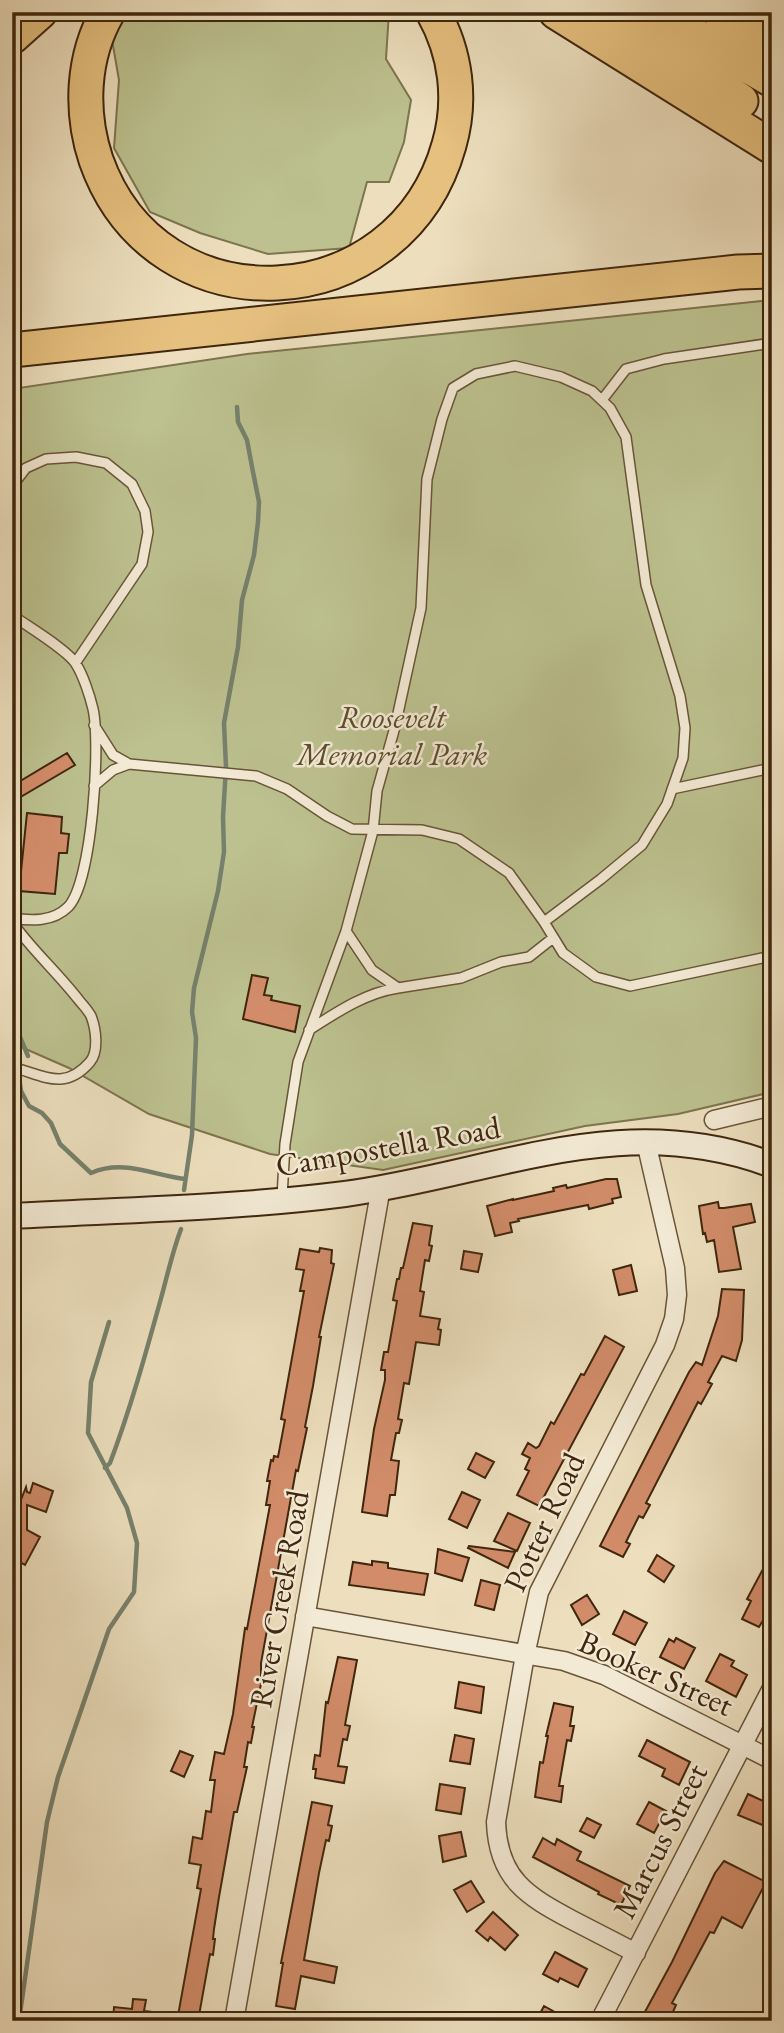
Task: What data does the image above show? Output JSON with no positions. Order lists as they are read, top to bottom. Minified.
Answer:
{"streets":{"main road":["Campostella Road"],"street":["Potter Road","River Creek Road","Booker Street","Marcus Street"]},"crossings":[["Campostella Road","Potter Road"],["Campostella Road","River Creek Road"],["Potter Road","Booker Street"],["Potter Road","Marcus Street"],["River Creek Road","Booker Street"],["Booker Street","Marcus Street"]],"parks":["Roosevelt Memorial Park"]}
